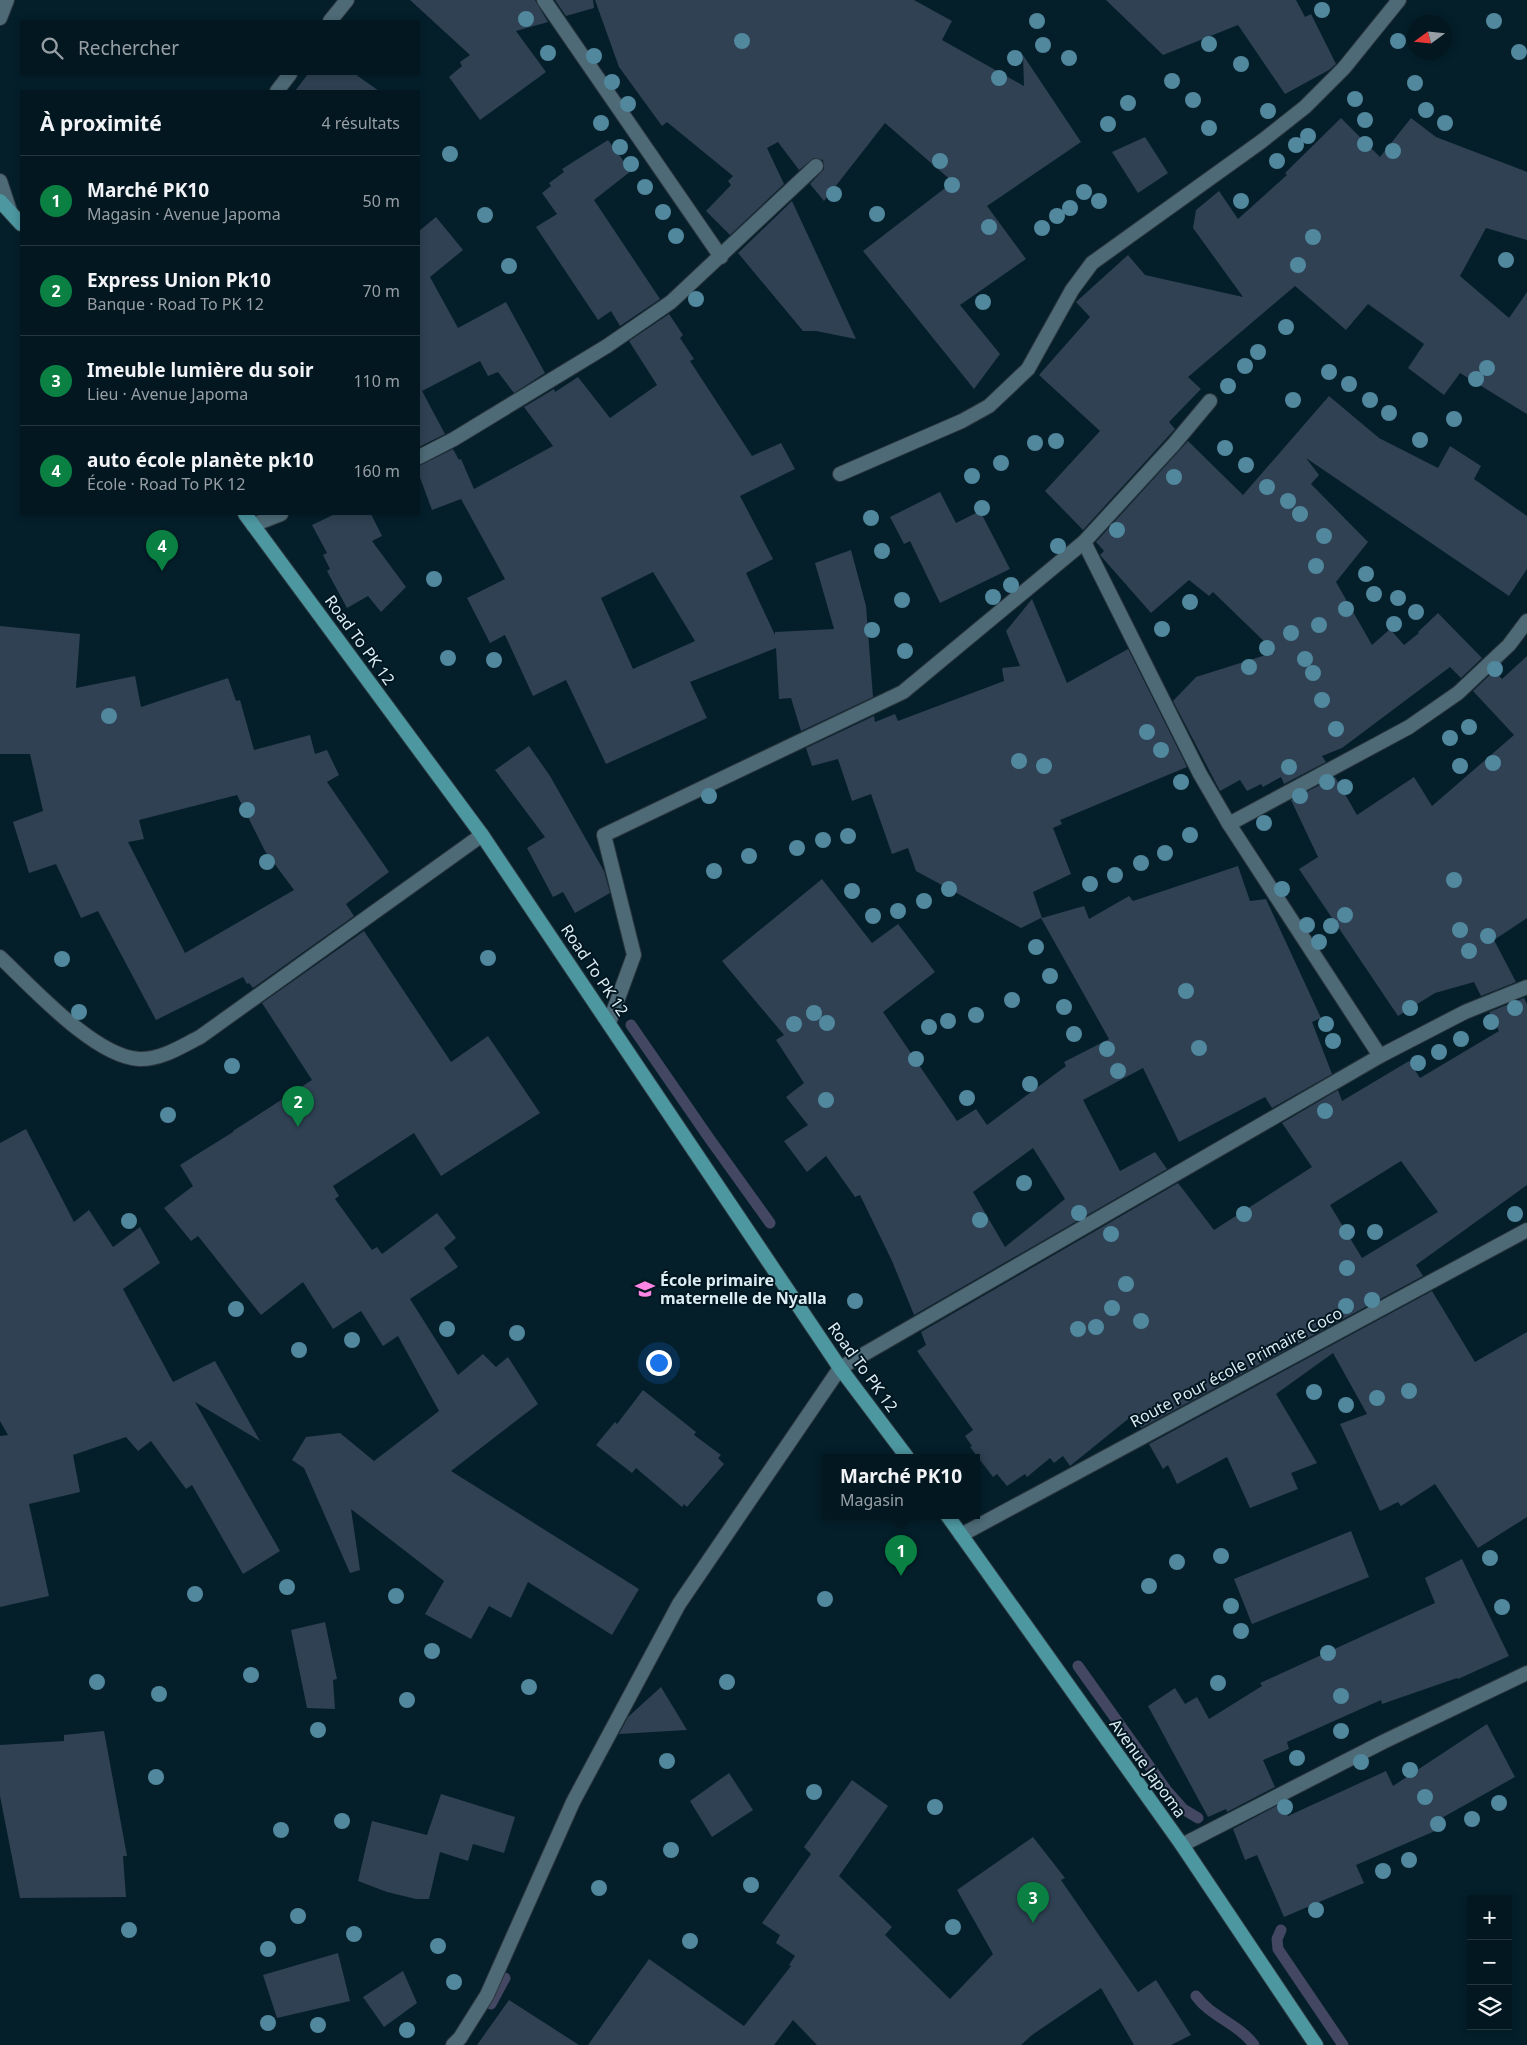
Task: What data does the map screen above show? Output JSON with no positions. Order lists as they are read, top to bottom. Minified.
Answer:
{"streets":{"main road":["Road To PK 12","Avenue Japoma"],"street":["Route Pour école Primaire Coco"]},"crossings":[["Route Pour école Primaire Coco","Avenue Japoma"]],"places":{"school or university":["École primaire maternelle de Nyalla"]},"north":"left","page":{"search":"Rechercher","heading":["À proximité","4 résultats"],"list":[{"mark":"1","name":"Marché PK10","note":"Magasin · Avenue Japoma","value":"50 m"},{"mark":"2","name":"Express Union Pk10","note":"Banque · Road To PK 12","value":"70 m"},{"mark":"3","name":"Imeuble lumière du soir","note":"Lieu · Avenue Japoma","value":"110 m"},{"mark":"4","name":"auto école planète pk10","note":"École · Road To PK 12","value":"160 m"}],"pins":["4","2","1","3"],"popup":["Marché PK10","Magasin"],"map_buttons":["+","−"]}}
